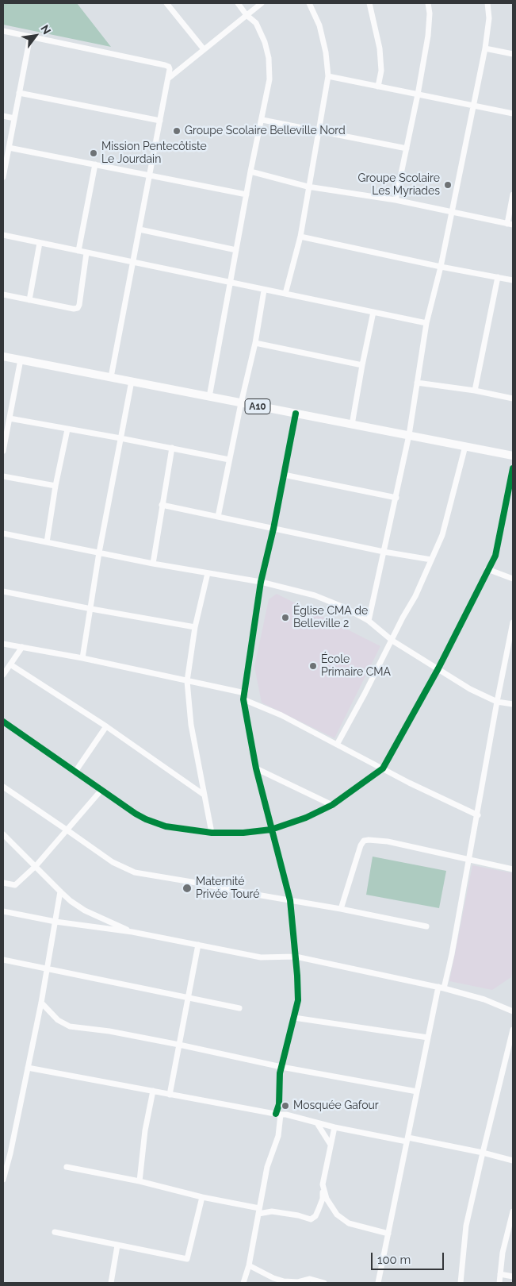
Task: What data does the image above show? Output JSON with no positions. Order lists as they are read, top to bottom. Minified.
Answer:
{"streets":{"main road":["A10"]},"places":["Groupe Scolaire Belleville Nord","Mission Pentecôtiste Le Jourdain","Groupe Scolaire Les Myriades","Église CMA de Belleville 2","École Primaire CMA","Maternité Privée Touré","Mosquée Gafour"],"scale_bar":"100 m","north":"top right"}
